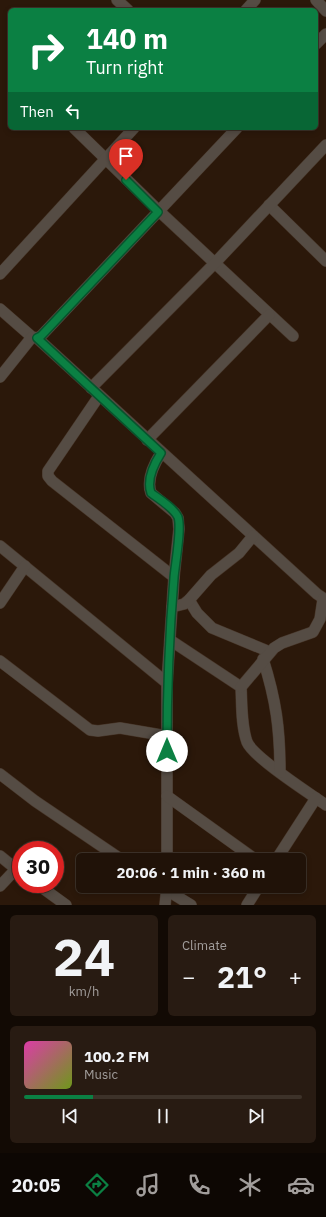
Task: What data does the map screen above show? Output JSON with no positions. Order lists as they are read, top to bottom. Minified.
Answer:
{"page":{"turn":["140 m","Turn right"],"then":"Then","limit":"30","trip":"20:06 · 1 min · 360 m","tile":[["24","km/h"],"Climate"],"heat":["−","21°","+"],"song":["100.2 FM","Music"],"tabs":"20:05"}}
